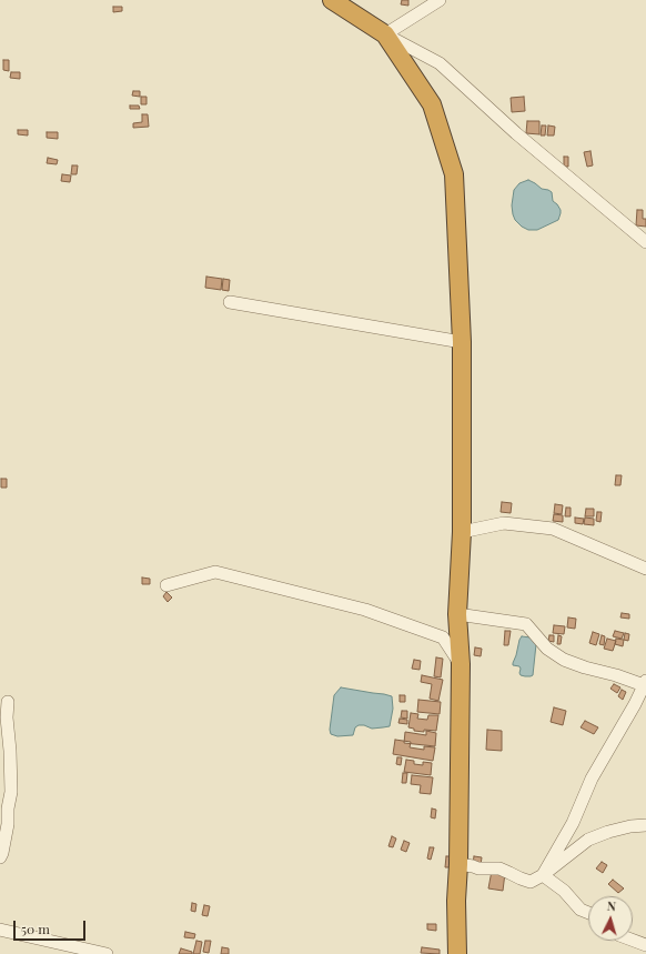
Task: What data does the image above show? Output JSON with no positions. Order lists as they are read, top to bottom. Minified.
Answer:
{"scale_bar":"50 m","north":"top"}
